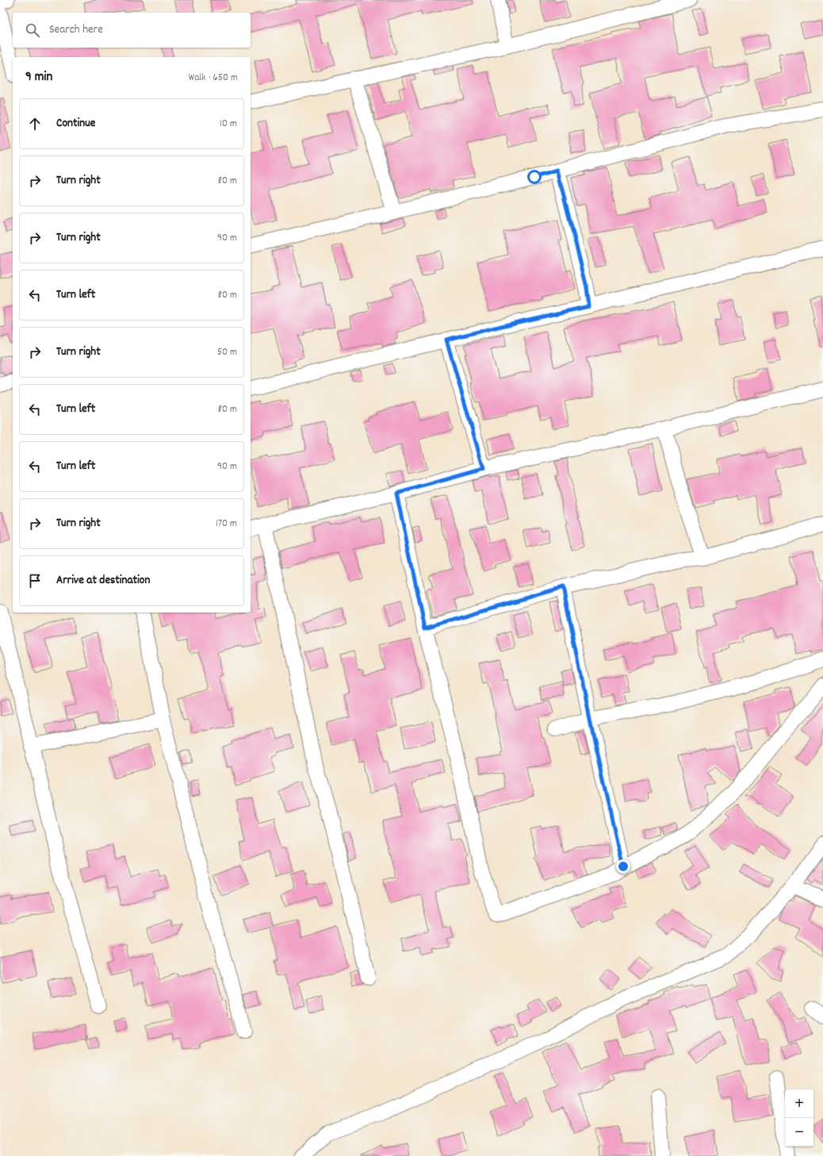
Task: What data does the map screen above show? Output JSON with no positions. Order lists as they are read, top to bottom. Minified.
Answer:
{"page":{"search":"Search here","heading":["9 min","Walk · 650 m"],"list":[["Continue","10 m"],["Turn right","80 m"],["Turn right","90 m"],["Turn left","80 m"],["Turn right","50 m"],["Turn left","80 m"],["Turn left","90 m"],["Turn right","170 m"],"Arrive at destination"],"map_buttons":["+","−"]}}
